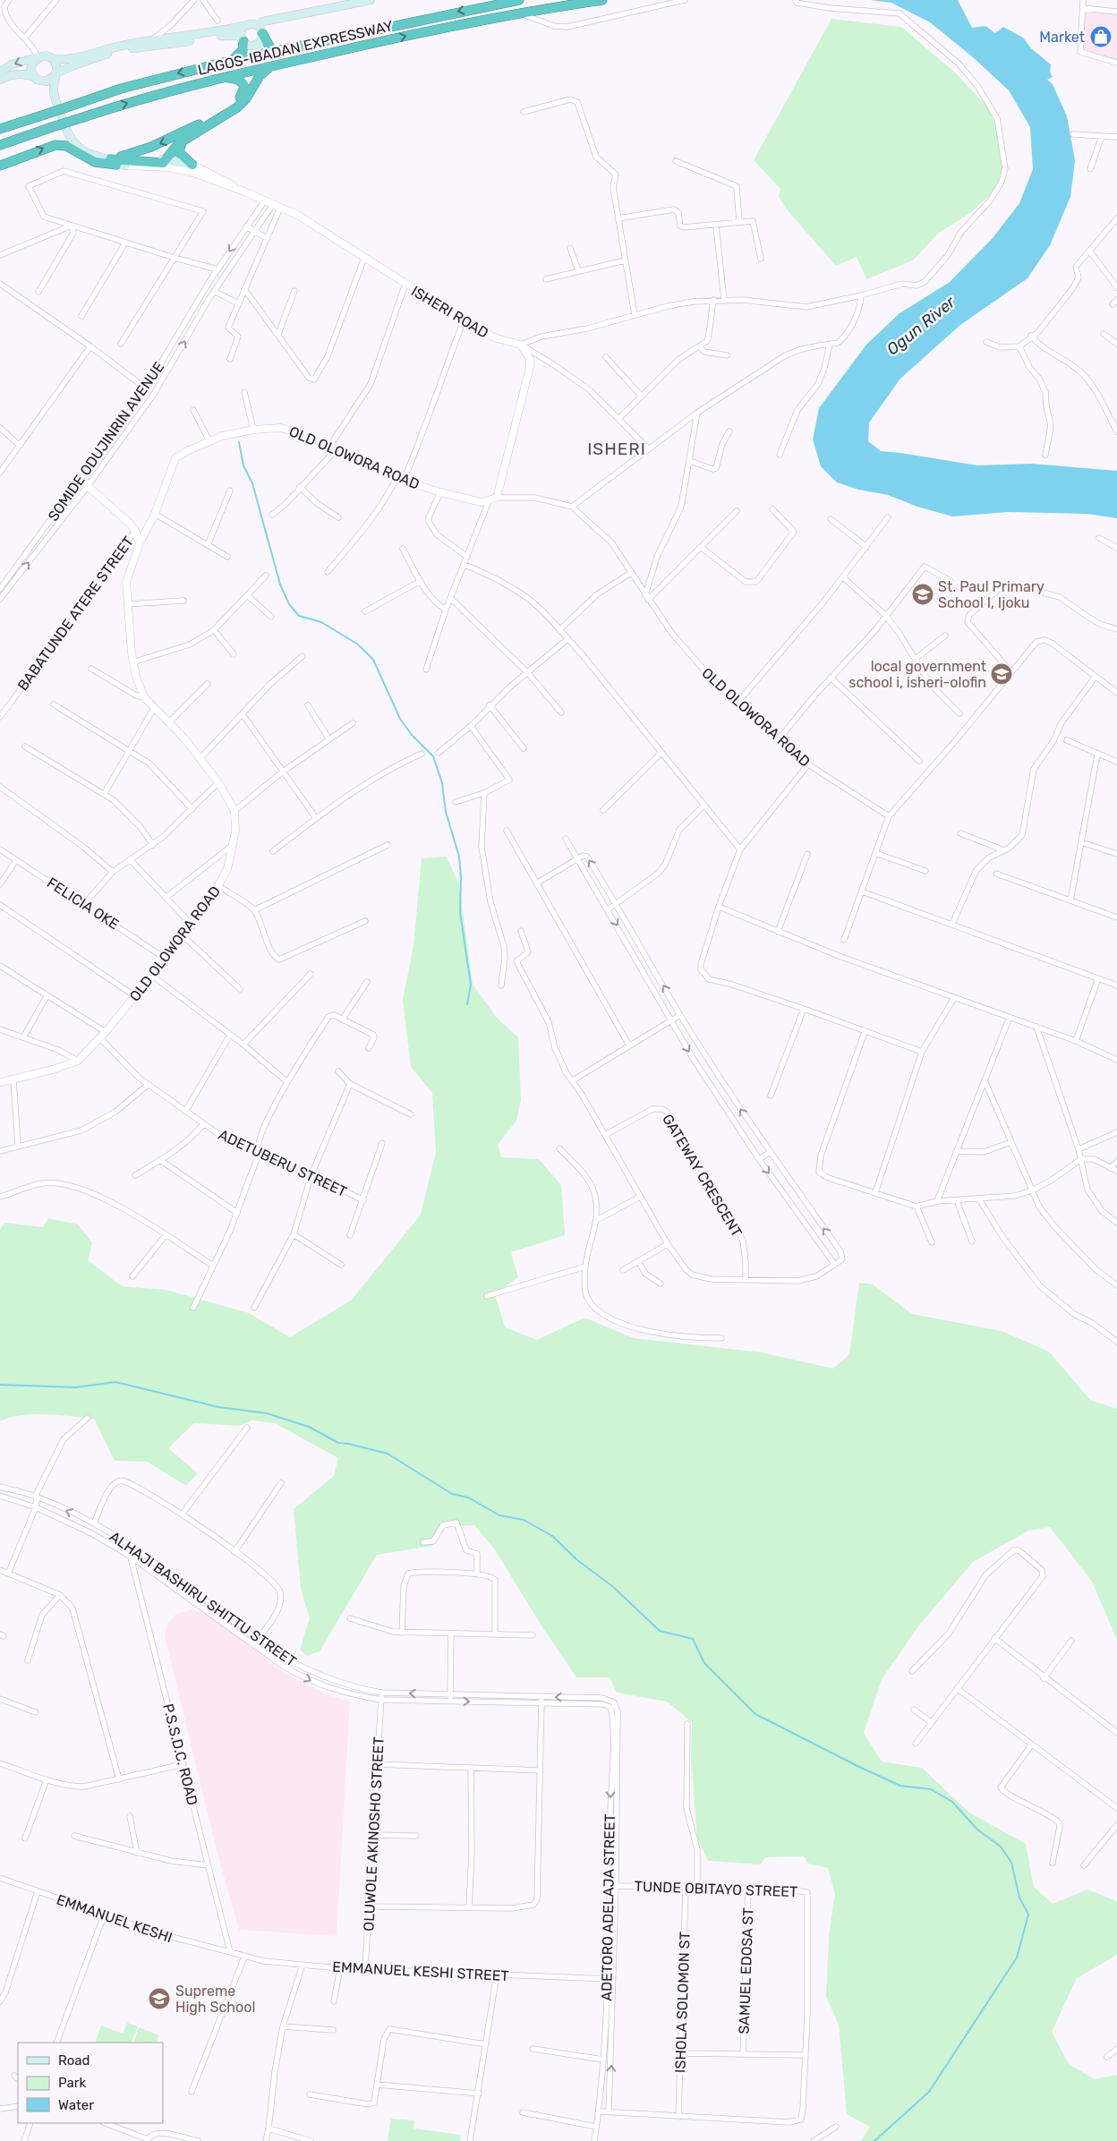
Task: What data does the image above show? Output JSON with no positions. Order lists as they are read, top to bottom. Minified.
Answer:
{"streets":{"highway":["LAGOS-IBADAN EXPRESSWAY"],"main road":["ISHERI ROAD"],"street":["SOMIDE ODUJINRIN AVENUE","OLD OLOWORA ROAD","BABATUNDE ATERE STREET","FELICIA OKE","ADETUBERU STREET","GATEWAY CRESCENT","ALHAJI BASHIRU SHITTU STREET","P.S.S.D.C. ROAD","OLUWOLE AKINOSHO STREET","TUNDE OBITAYO STREET","ADETORO ADELAJA STREET","EMMANUEL KESHI","EMMANUEL KESHI STREET","SAMUEL EDOSA ST","ISHOLA SOLOMON ST"]},"crossings":[["ISHERI ROAD","SOMIDE ODUJINRIN AVENUE"],["OLD OLOWORA ROAD","FELICIA OKE"],["OLD OLOWORA ROAD","ADETUBERU STREET"],["ALHAJI BASHIRU SHITTU STREET","P.S.S.D.C. ROAD"],["ALHAJI BASHIRU SHITTU STREET","OLUWOLE AKINOSHO STREET"],["ALHAJI BASHIRU SHITTU STREET","ADETORO ADELAJA STREET"],["P.S.S.D.C. ROAD","EMMANUEL KESHI"],["P.S.S.D.C. ROAD","EMMANUEL KESHI STREET"],["OLUWOLE AKINOSHO STREET","EMMANUEL KESHI STREET"],["TUNDE OBITAYO STREET","ADETORO ADELAJA STREET"],["TUNDE OBITAYO STREET","SAMUEL EDOSA ST"],["TUNDE OBITAYO STREET","ISHOLA SOLOMON ST"],["ADETORO ADELAJA STREET","EMMANUEL KESHI STREET"],["EMMANUEL KESHI","EMMANUEL KESHI STREET"]],"districts":["ISHERI"],"water":["Ogun River"],"places":{"shop":["Market"],"school or university":["St. Paul Primary School I, Ijoku","local government school i, isheri-olofin","Supreme High School"]},"legend":["Road","Park","Water"]}
